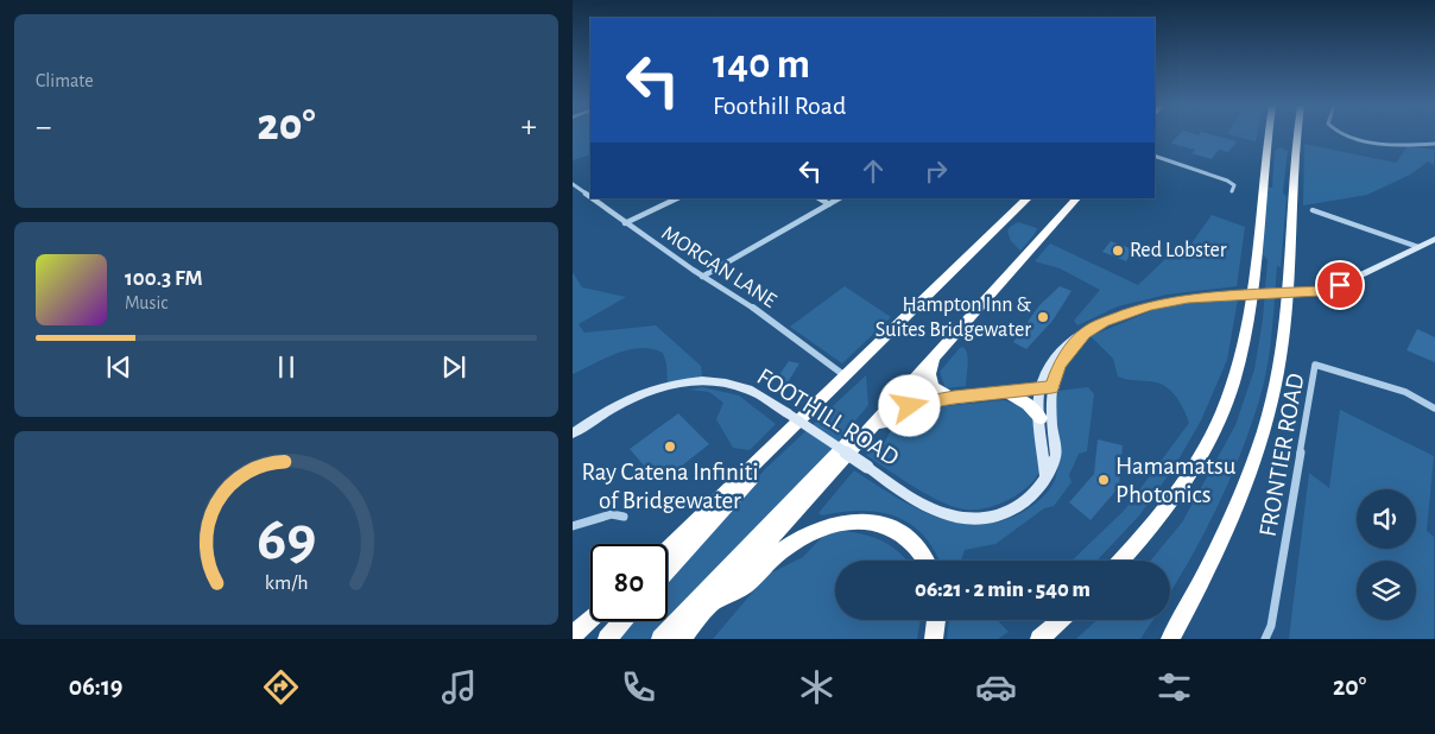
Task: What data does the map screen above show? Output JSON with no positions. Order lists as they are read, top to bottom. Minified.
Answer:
{"streets":{"street":["MORGAN LANE","FOOTHILL ROAD","FRONTIER ROAD"]},"places":["Red Lobster","Hampton Inn & Suites Bridgewater","Ray Catena Infiniti of Bridgewater","Hamamatsu Photonics"],"page":{"tile":"Climate","turn":["140 m","Foothill Road"],"heat":["−","20°","+"],"song":["100.3 FM","Music"],"limit":"80","trip":"06:21 · 2 min · 540 m","tabs":["06:19","20°"],"gauge":["69","km/h"]}}
